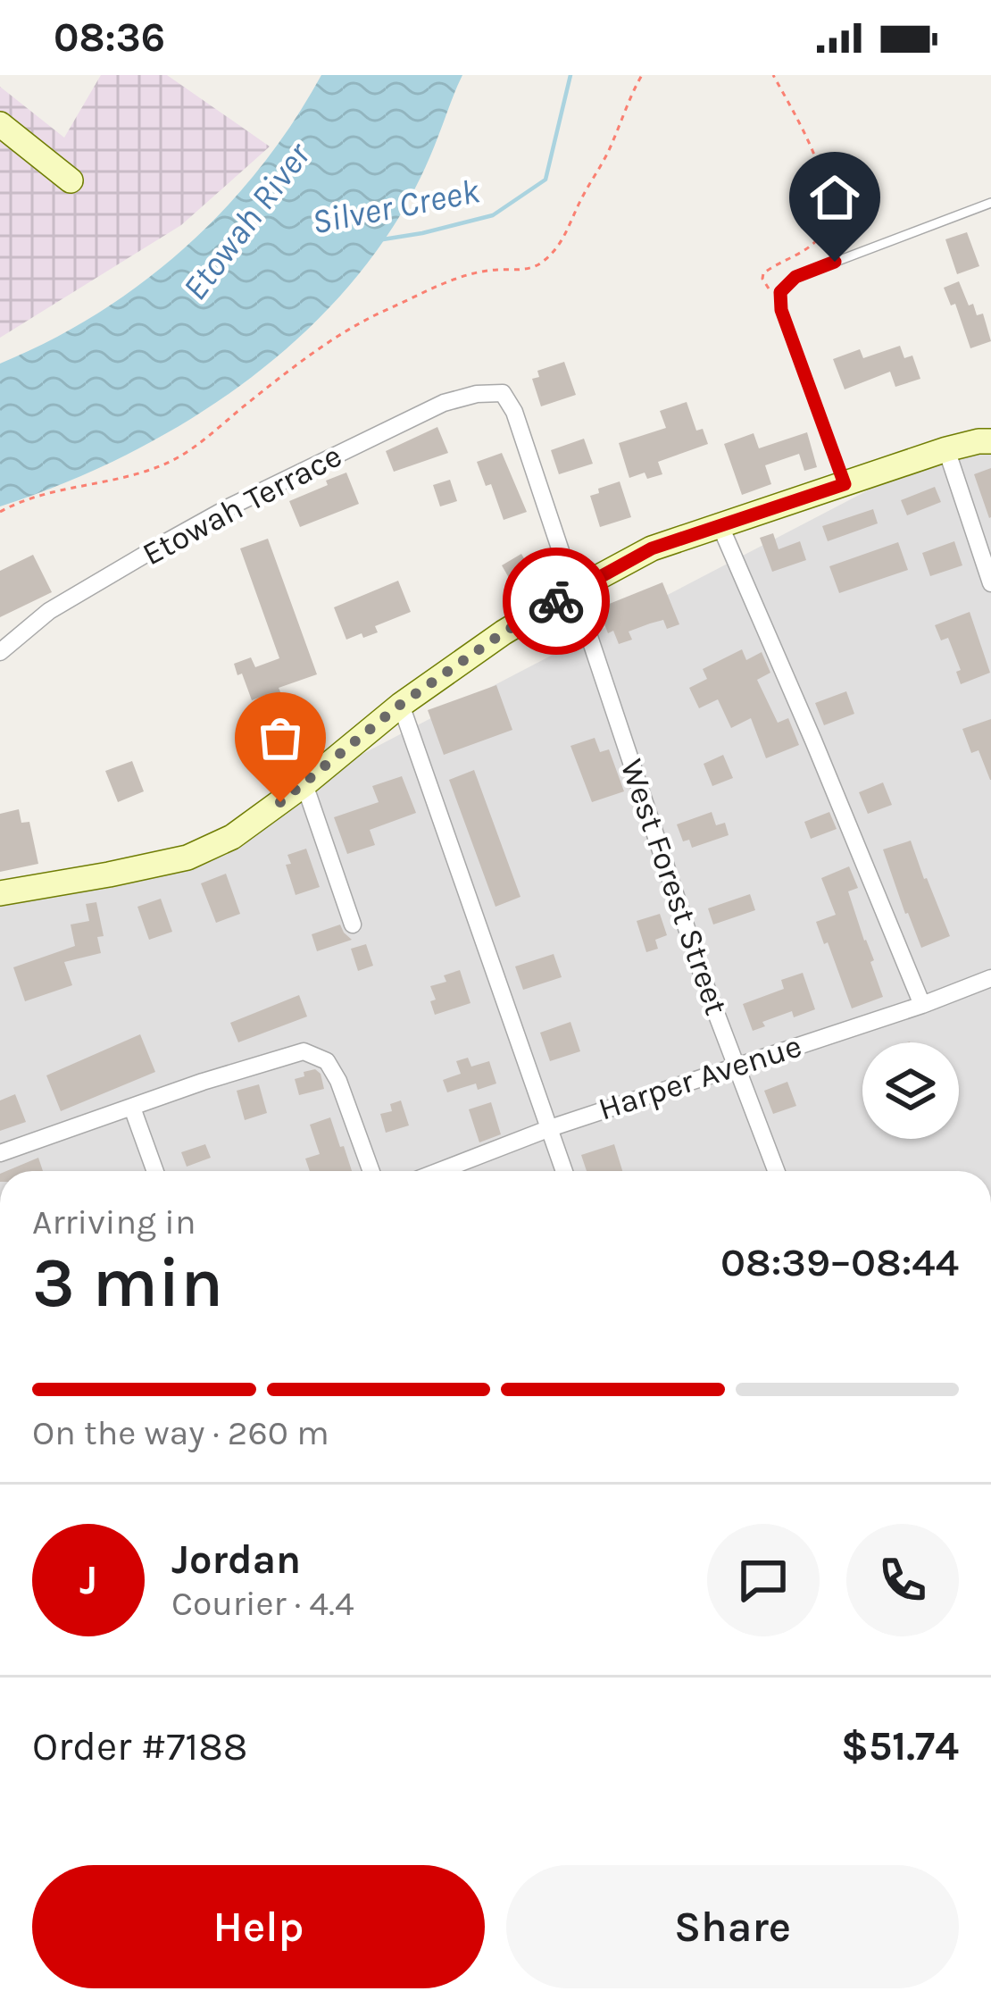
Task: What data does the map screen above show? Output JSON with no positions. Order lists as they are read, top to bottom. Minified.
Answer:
{"streets":{"street":["Etowah Terrace","West Forest Street","Harper Avenue"]},"crossings":[["Etowah Terrace","West Forest Street"],["West Forest Street","Harper Avenue"]],"water":["Silver Creek","Etowah River"],"page":{"status":"08:36","heading":["3 min","Arriving in","08:39–08:44"],"panel":["Jordan","Courier · 4.4","Order #7188","$51.74"],"bar":"On the way · 260 m","round":"J","buttons":["Help","Share"]}}
